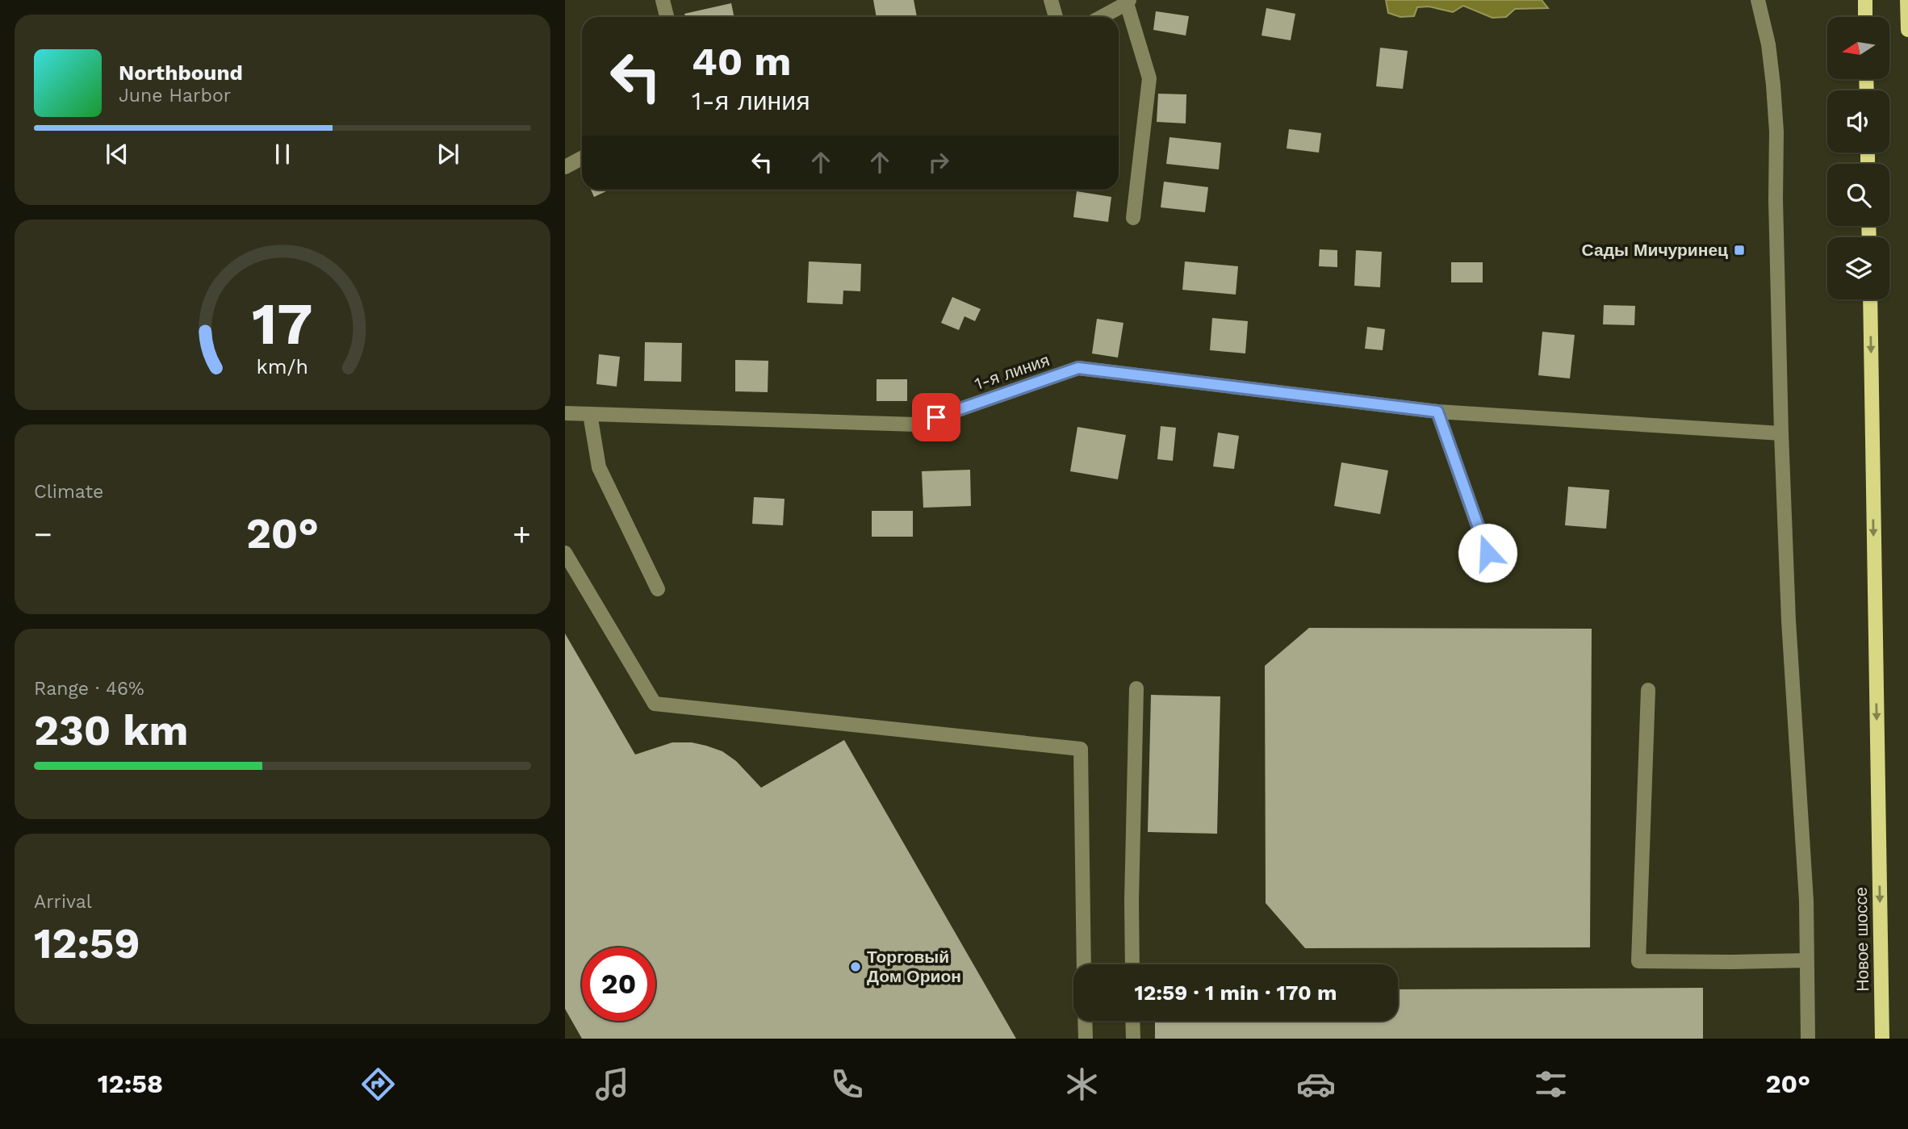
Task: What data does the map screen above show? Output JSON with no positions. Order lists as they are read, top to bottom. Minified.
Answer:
{"streets":{"main road":["Новое шоссе"],"street":["1-я линия"]},"one_way":["Новое шоссе"],"places":{"transit":["Сады Мичуринец"],"other":["Торговый Дом Орион"]},"north":"left","page":{"turn":["40 m","1-я линия"],"song":["Northbound","June Harbor"],"tile":["Climate",["Range · 46%","230 km"],["Arrival","12:59"]],"heat":["−","20°","+"],"limit":"20","trip":"12:59 · 1 min · 170 m","tabs":["12:58","20°"],"gauge":["17","km/h"]}}
